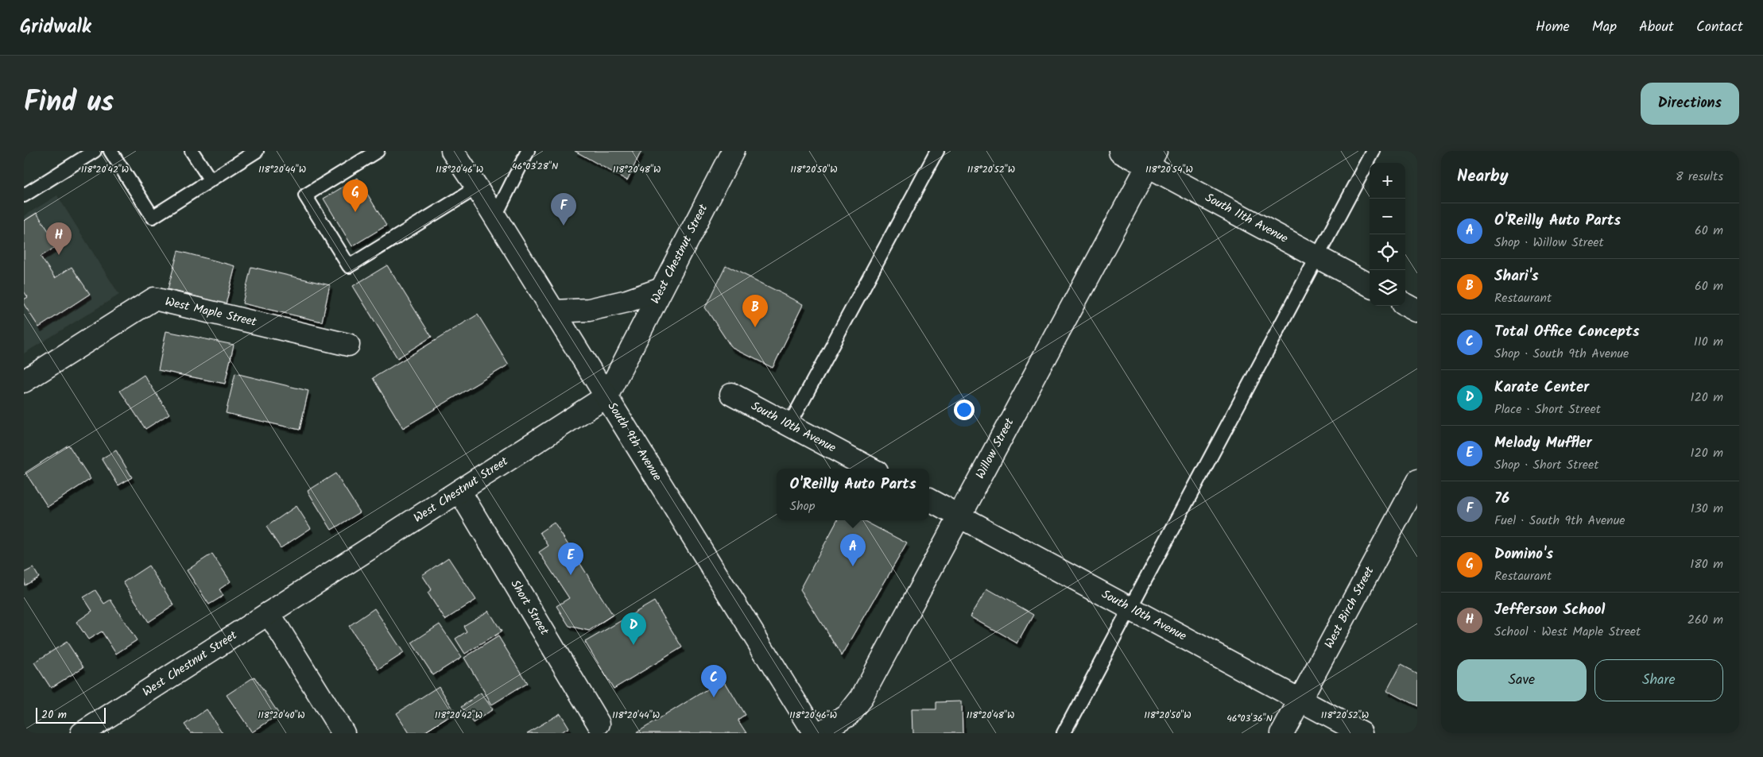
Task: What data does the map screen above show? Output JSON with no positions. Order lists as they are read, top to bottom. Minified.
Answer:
{"streets":{"street":["South 11th Avenue","West Chestnut Street","West Maple Street","South 10th Avenue","South 9th Avenue","Willow Street","Short Street","West Birch Street"]},"crossings":[["South 11th Avenue","Willow Street"],["West Chestnut Street","South 9th Avenue"],["West Chestnut Street","Short Street"],["South 10th Avenue","Willow Street"],["South 10th Avenue","West Birch Street"],["South 9th Avenue","Willow Street"]],"scale_bar":"20 m","page":{"header":"Gridwalk","nav":["Home","Map","About","Contact"],"title":"Find us","buttons":["Directions",["Save","Share"]],"heading":["Nearby","8 results"],"map_buttons":["+","−"],"pins":["G","F","H","B","A","E","D","C"],"list":[{"mark":"A","name":"O'Reilly Auto Parts","note":"Shop · Willow Street","value":"60 m"},{"mark":"B","name":"Shari's","note":"Restaurant","value":"60 m"},{"mark":"C","name":"Total Office Concepts","note":"Shop · South 9th Avenue","value":"110 m"},{"mark":"D","name":"Karate Center","note":"Place · Short Street","value":"120 m"},{"mark":"E","name":"Melody Muffler","note":"Shop · Short Street","value":"120 m"},{"mark":"F","name":"76","note":"Fuel · South 9th Avenue","value":"130 m"},{"mark":"G","name":"Domino's","note":"Restaurant","value":"180 m"},{"mark":"H","name":"Jefferson School","note":"School · West Maple Street","value":"260 m"}],"popup":["O'Reilly Auto Parts","Shop"],"scale":"20 m"},"coordinates":["46°03'28\"N","118°20'42\"W","118°20'44\"W","118°20'46\"W","118°20'48\"W","118°20'50\"W","118°20'52\"W","118°20'54\"W","118°20'40\"W","46°03'36\"N"]}
